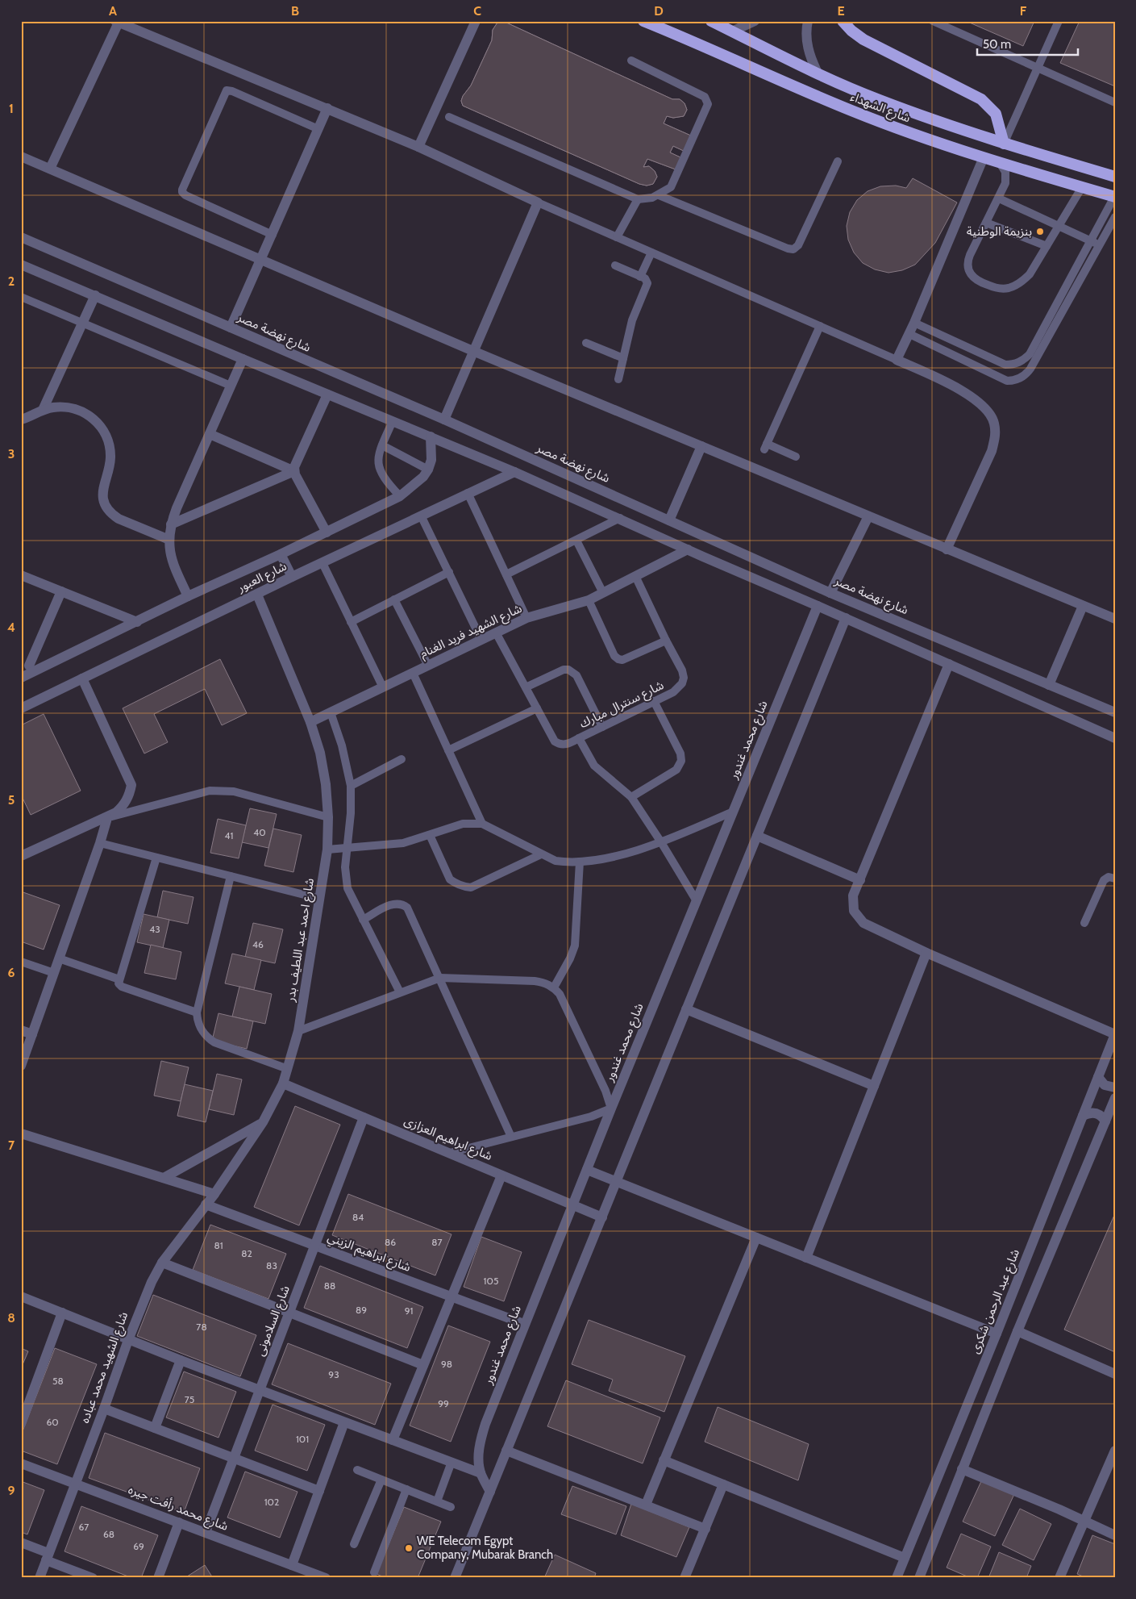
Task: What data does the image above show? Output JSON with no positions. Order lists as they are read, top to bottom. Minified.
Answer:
{"streets":{"highway":["شارع الشهداء"],"street":["شارع نهضة مصر","شارع العبور","شارع الشهيد فريد الغنام","شارع محمد غندور","شارع احمد عبد اللطيف بدر","شارع ابراهيم العزازى","شارع ابراهيم الزيني","شارع عبد الرحمن شكرى","شارع السلامونى","شارع الشهيد محمد عباده","شارع محمد رأفت جيره"],"lane":["شارع سنترال مبارك"]},"crossings":[["شارع العبور","شارع احمد عبد اللطيف بدر"],["شارع الشهيد فريد الغنام","شارع سنترال مبارك"],["شارع الشهيد فريد الغنام","شارع احمد عبد اللطيف بدر"],["شارع سنترال مبارك","شارع محمد غندور"],["شارع محمد غندور","شارع ابراهيم العزازى"],["شارع محمد غندور","شارع ابراهيم الزيني"],["شارع احمد عبد اللطيف بدر","شارع ابراهيم العزازى"],["شارع احمد عبد اللطيف بدر","شارع ابراهيم الزيني"],["شارع احمد عبد اللطيف بدر","شارع الشهيد محمد عباده"],["شارع ابراهيم العزازى","شارع السلامونى"],["شارع ابراهيم الزيني","شارع السلامونى"],["شارع السلامونى","شارع محمد رأفت جيره"],["شارع الشهيد محمد عباده","شارع محمد رأفت جيره"]],"places":["بنزيمة الوطنية","WE Telecom Egypt Company, Mubarak Branch"],"house_numbers":["40","41","43","46","84","86","87","81","82","83","105","88","89","91","78","98","93","58","75","99","60","101","102","67","68","69"],"scale_bar":"50 m","grid":{"columns":["A","B","C","D","E","F"],"rows":["1","2","3","4","5","6","7","8","9"]}}
